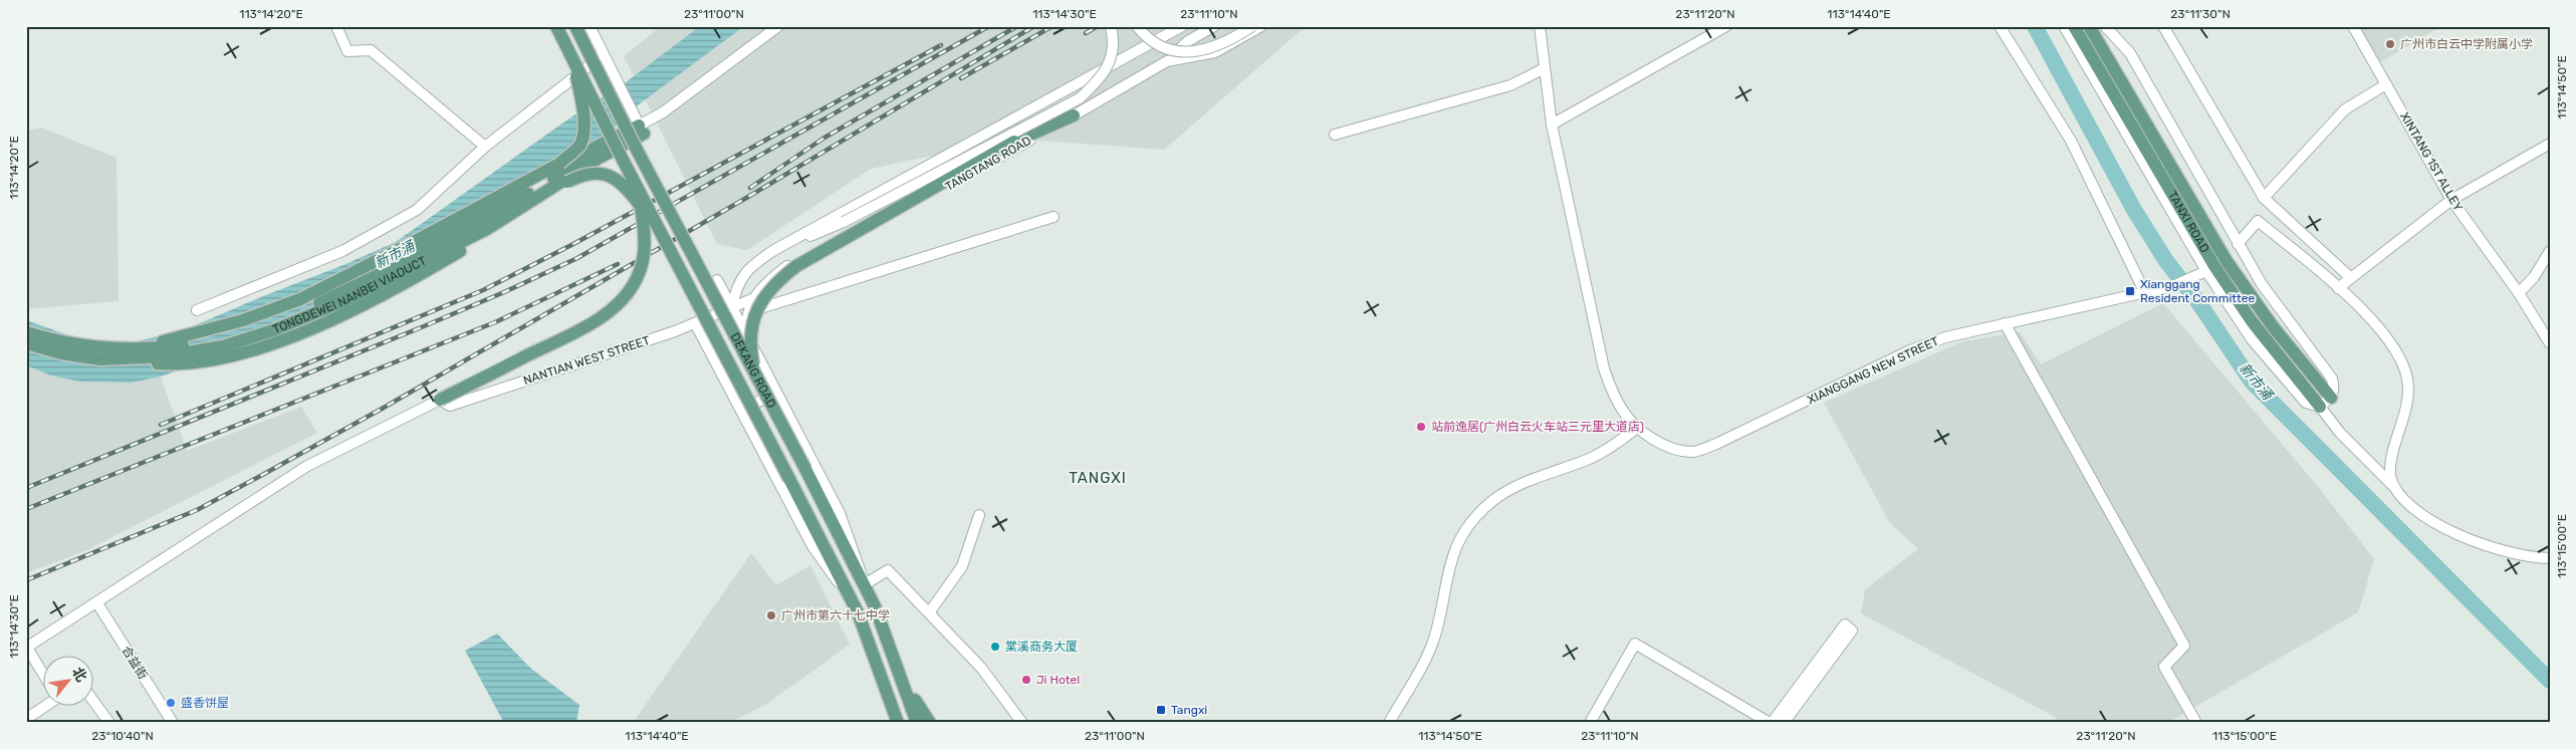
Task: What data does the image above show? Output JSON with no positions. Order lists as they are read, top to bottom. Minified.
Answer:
{"streets":{"main road":["TANXI ROAD","TONGDEWEI NANBEI VIADUCT","DEKANG ROAD"],"street":["XINTANG 1ST ALLEY","TANGTANG ROAD","NANTIAN WEST STREET","XIANGGANG NEW STREET","合益街"]},"districts":["TANGXI"],"water":["新市涌"],"places":{"other":["广州市白云中学附属小学","站前逸居(广州白云火车站三元里大道店)","广州市第六十七中学","棠溪商务大厦","Ji Hotel","盛香饼屋"],"transit":["Xianggang Resident Committee","Tangxi"]},"north":"top right","coordinates":["113°14'20\"E","23°11'00\"N","113°14'30\"E","23°11'10\"N","23°11'20\"N","113°14'40\"E","23°11'30\"N","113°14'50\"E","113°15'00\"E","23°10'40\"N"]}
